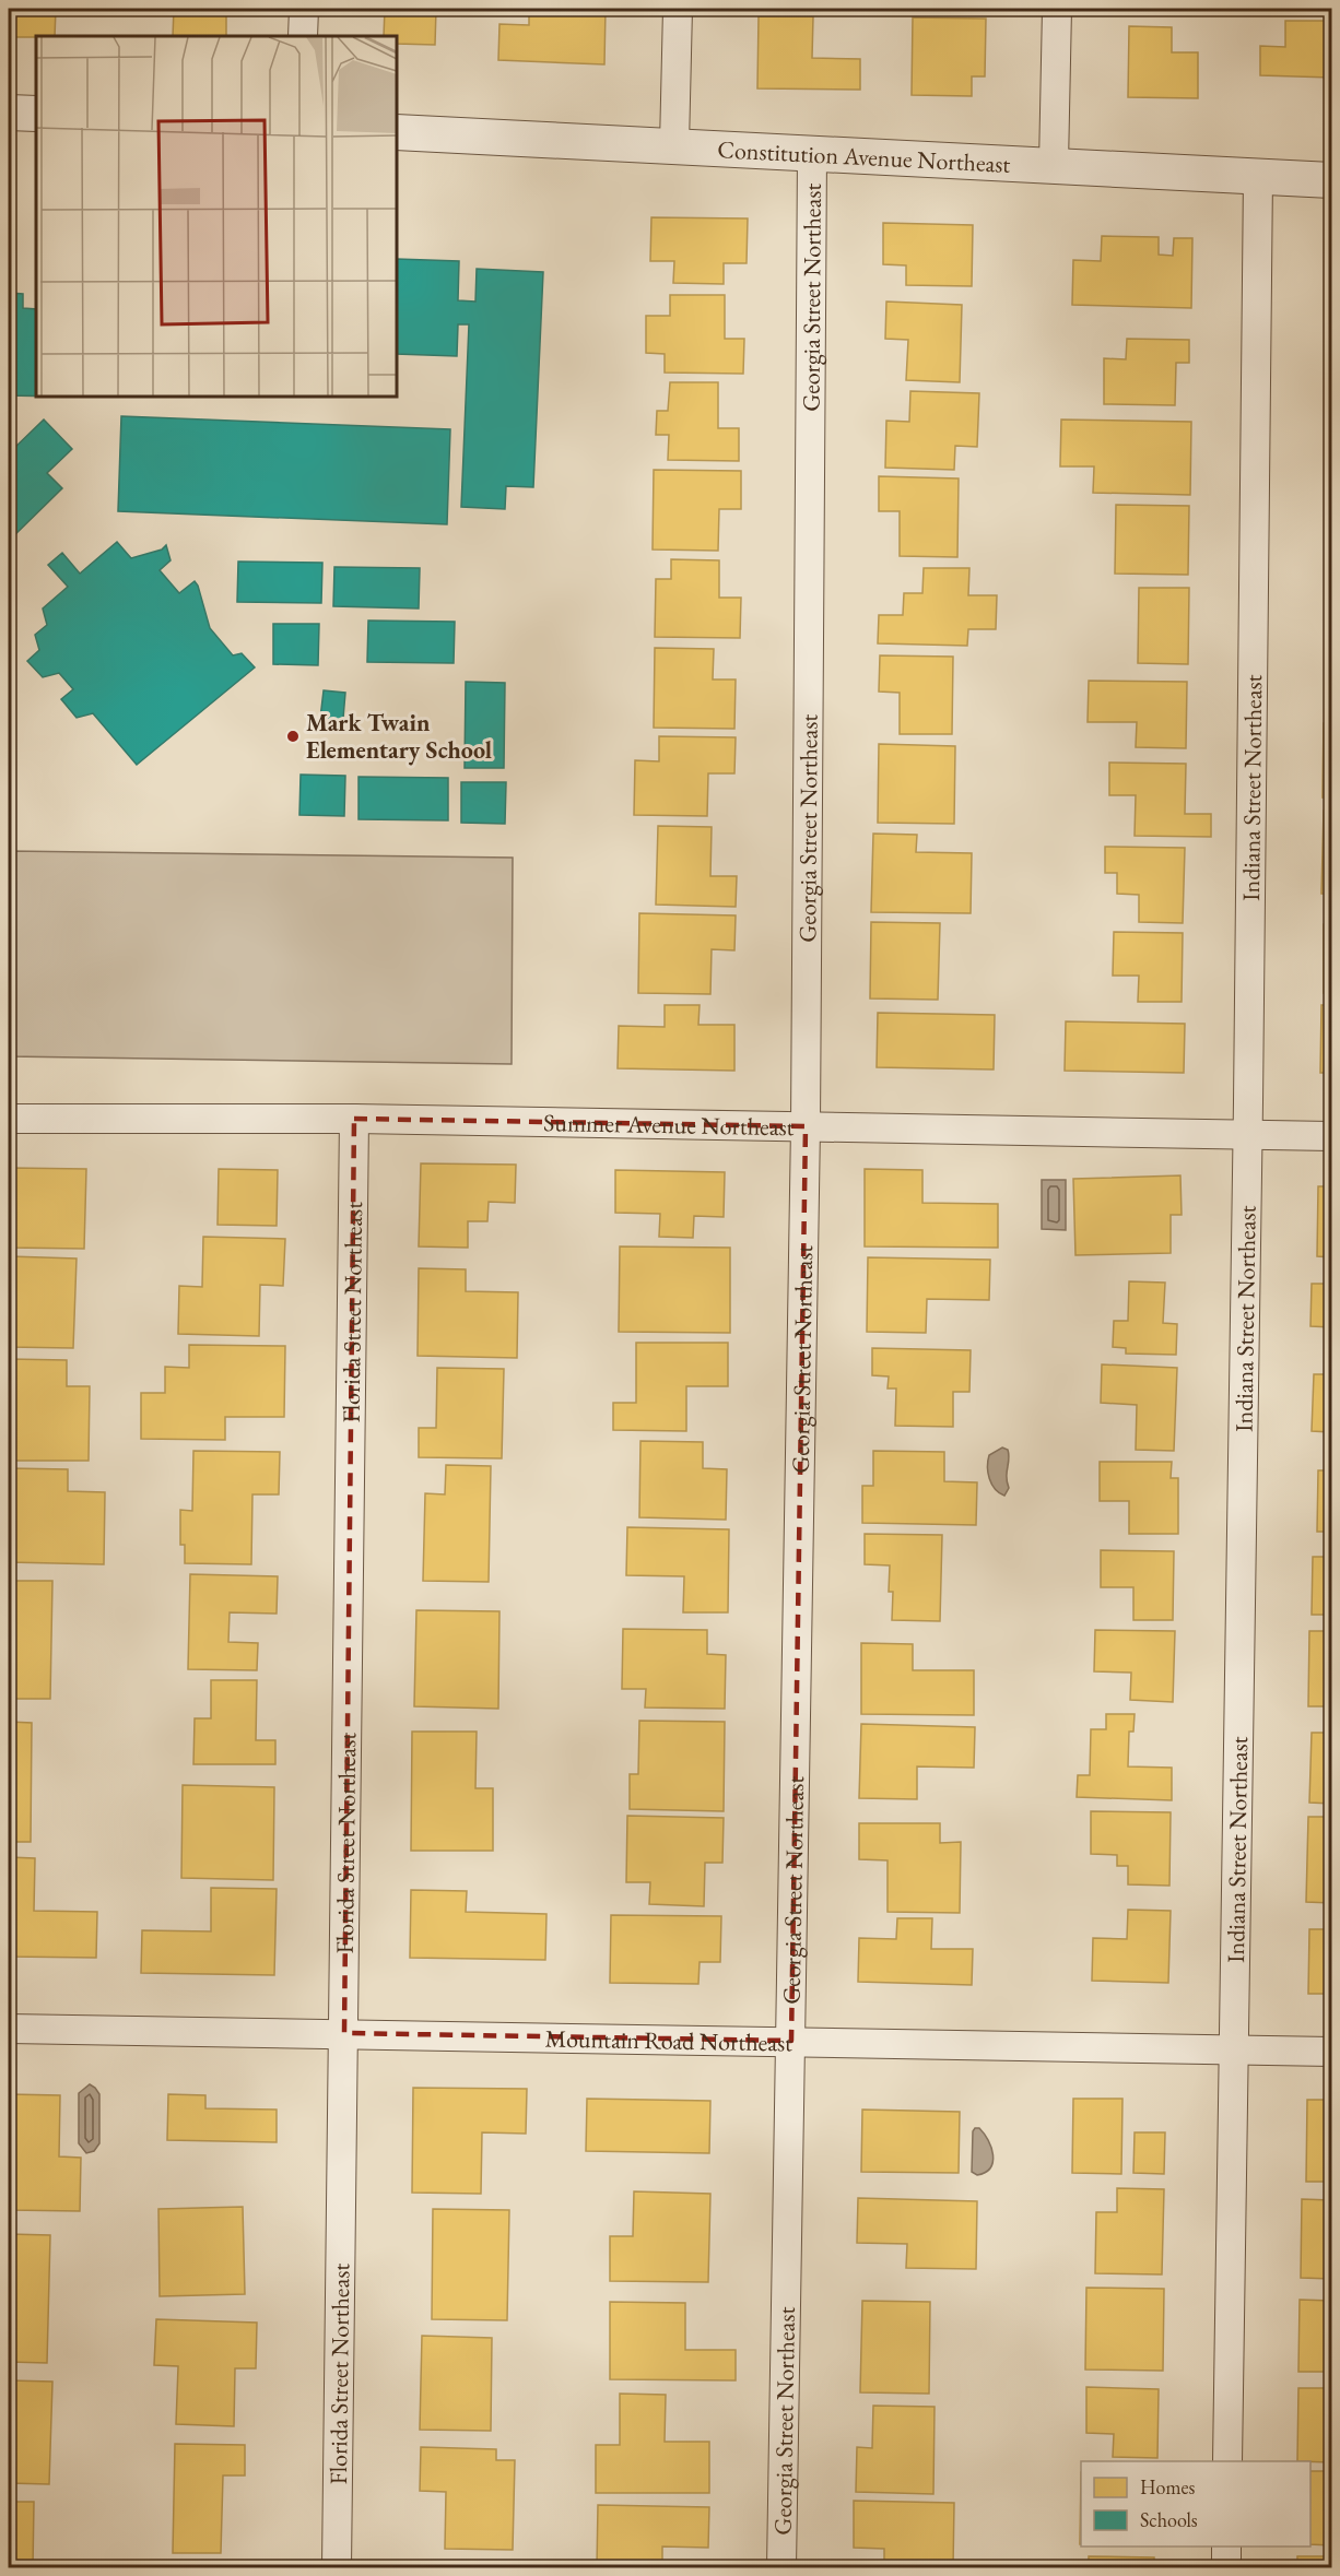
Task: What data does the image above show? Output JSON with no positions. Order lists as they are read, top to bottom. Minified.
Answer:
{"streets":{"street":["Constitution Avenue Northeast","Georgia Street Northeast","Indiana Street Northeast","Summer Avenue Northeast","Florida Street Northeast","Mountain Road Northeast"]},"crossings":[["Constitution Avenue Northeast","Georgia Street Northeast"],["Constitution Avenue Northeast","Indiana Street Northeast"],["Georgia Street Northeast","Summer Avenue Northeast"],["Georgia Street Northeast","Mountain Road Northeast"],["Indiana Street Northeast","Summer Avenue Northeast"],["Indiana Street Northeast","Mountain Road Northeast"],["Summer Avenue Northeast","Florida Street Northeast"],["Florida Street Northeast","Mountain Road Northeast"]],"places":["Mark Twain Elementary School"],"legend":["Homes","Schools"]}
